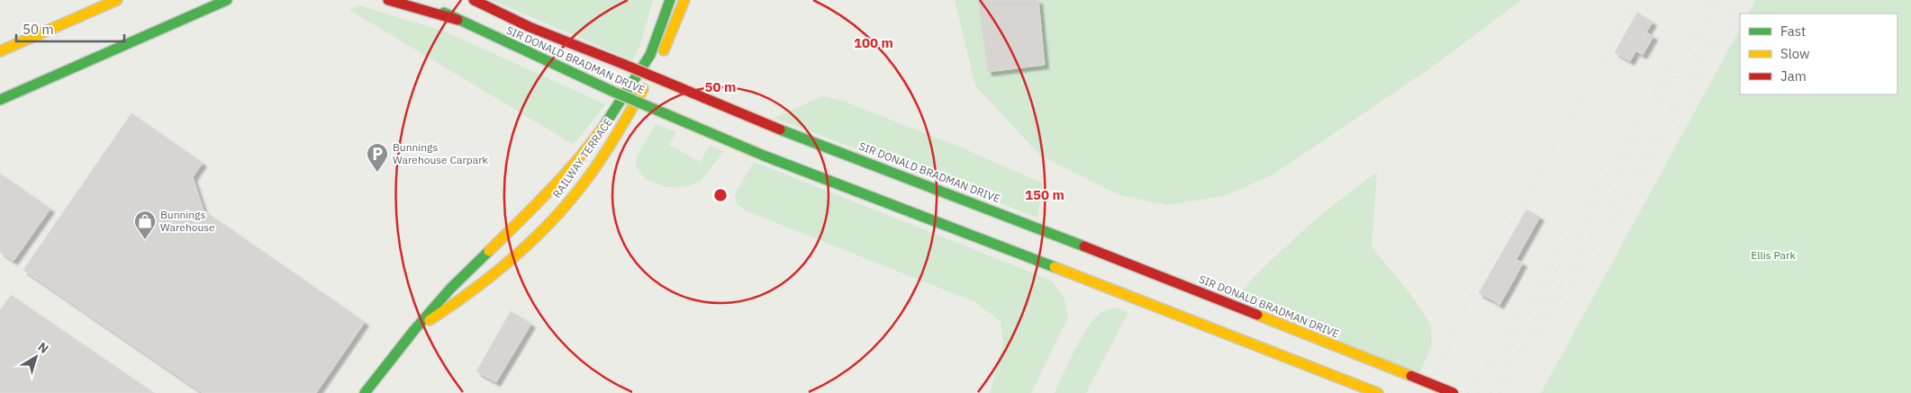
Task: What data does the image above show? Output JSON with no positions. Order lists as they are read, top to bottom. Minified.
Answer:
{"streets":{"main road":["SIR DONALD BRADMAN DRIVE","RAILWAY TERRACE"]},"parks":["Ellis Park"],"places":{"parking":["Bunnings Warehouse Carpark"],"shop":["Bunnings Warehouse"]},"legend":["Fast","Slow","Jam"],"scale_bar":"50 m","north":"top right","rings":["100 m","50 m","150 m"]}
